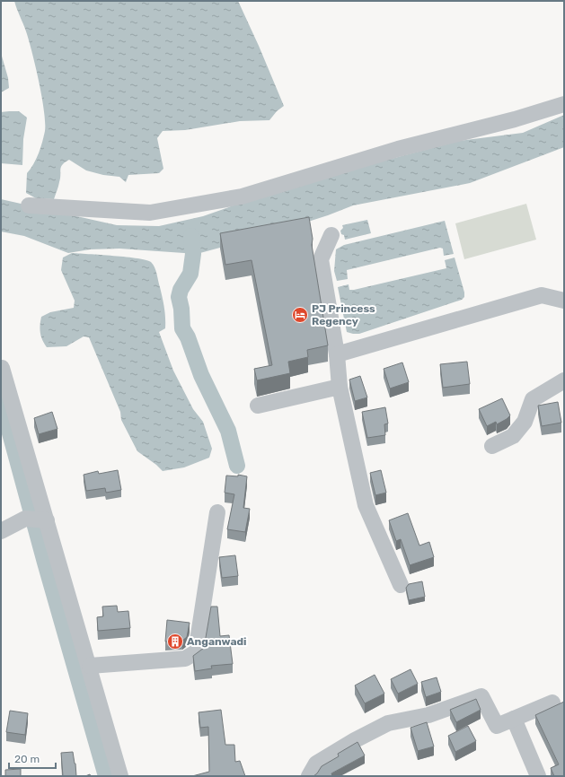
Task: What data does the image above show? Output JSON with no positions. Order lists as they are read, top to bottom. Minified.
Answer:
{"places":{"hotel":["PJ Princess Regency"],"building":["Anganwadi"]},"scale_bar":"20 m"}
